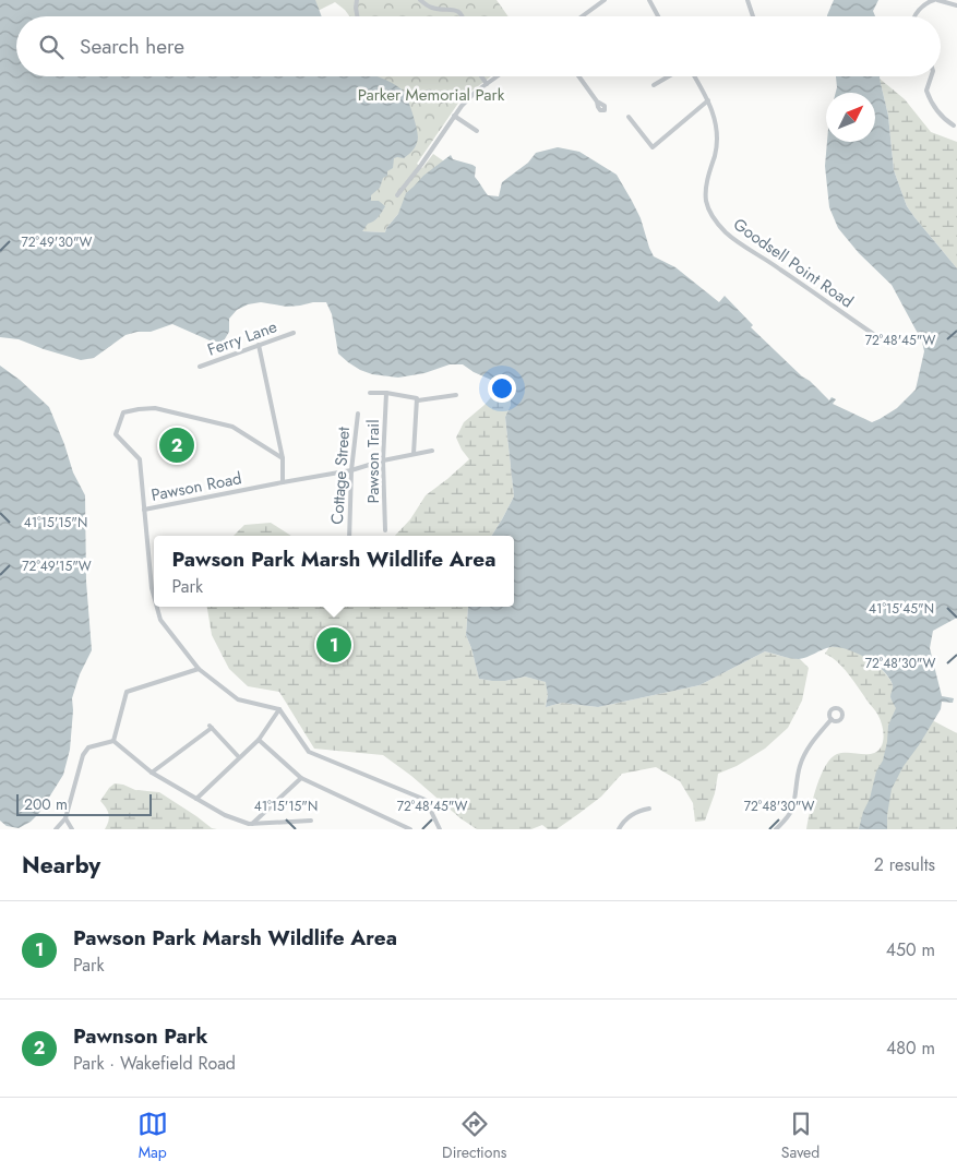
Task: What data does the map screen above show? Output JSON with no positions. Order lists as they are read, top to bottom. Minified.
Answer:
{"streets":{"street":["Goodsell Point Road","Ferry Lane","Pawson Trail","Cottage Street","Pawson Road"]},"crossings":[["Pawson Trail","Pawson Road"],["Cottage Street","Pawson Road"]],"parks":["Parker Memorial Park"],"scale_bar":"200 m","north":"top right","page":{"search":"Search here","pins":["2","1"],"popup":["Pawson Park Marsh Wildlife Area","Park"],"scale":"200 m","heading":["Nearby","2 results"],"list":[{"mark":"1","name":"Pawson Park Marsh Wildlife Area","note":"Park","value":"450 m"},{"mark":"2","name":"Pawnson Park","note":"Park · Wakefield Road","value":"480 m"}],"nav":["Map","Directions","Saved"]},"coordinates":["72°49'30\"W","72°48'45\"W","41°15'15\"N","72°49'15\"W","41°15'45\"N","72°48'30\"W"]}
